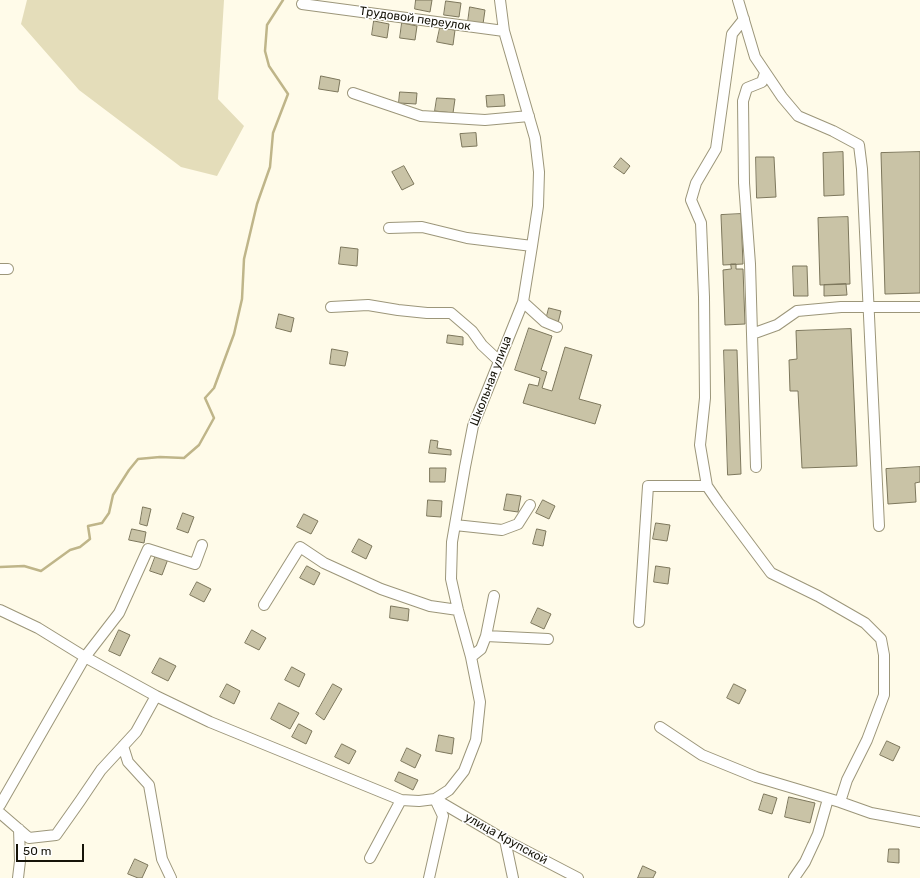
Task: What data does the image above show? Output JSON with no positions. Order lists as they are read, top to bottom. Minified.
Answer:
{"streets":{"street":["Трудовой переулок","Школьная улица","улица Крупской"]},"crossings":[["Трудовой переулок","Школьная улица"],["Школьная улица","улица Крупской"]],"scale_bar":"50 m"}
